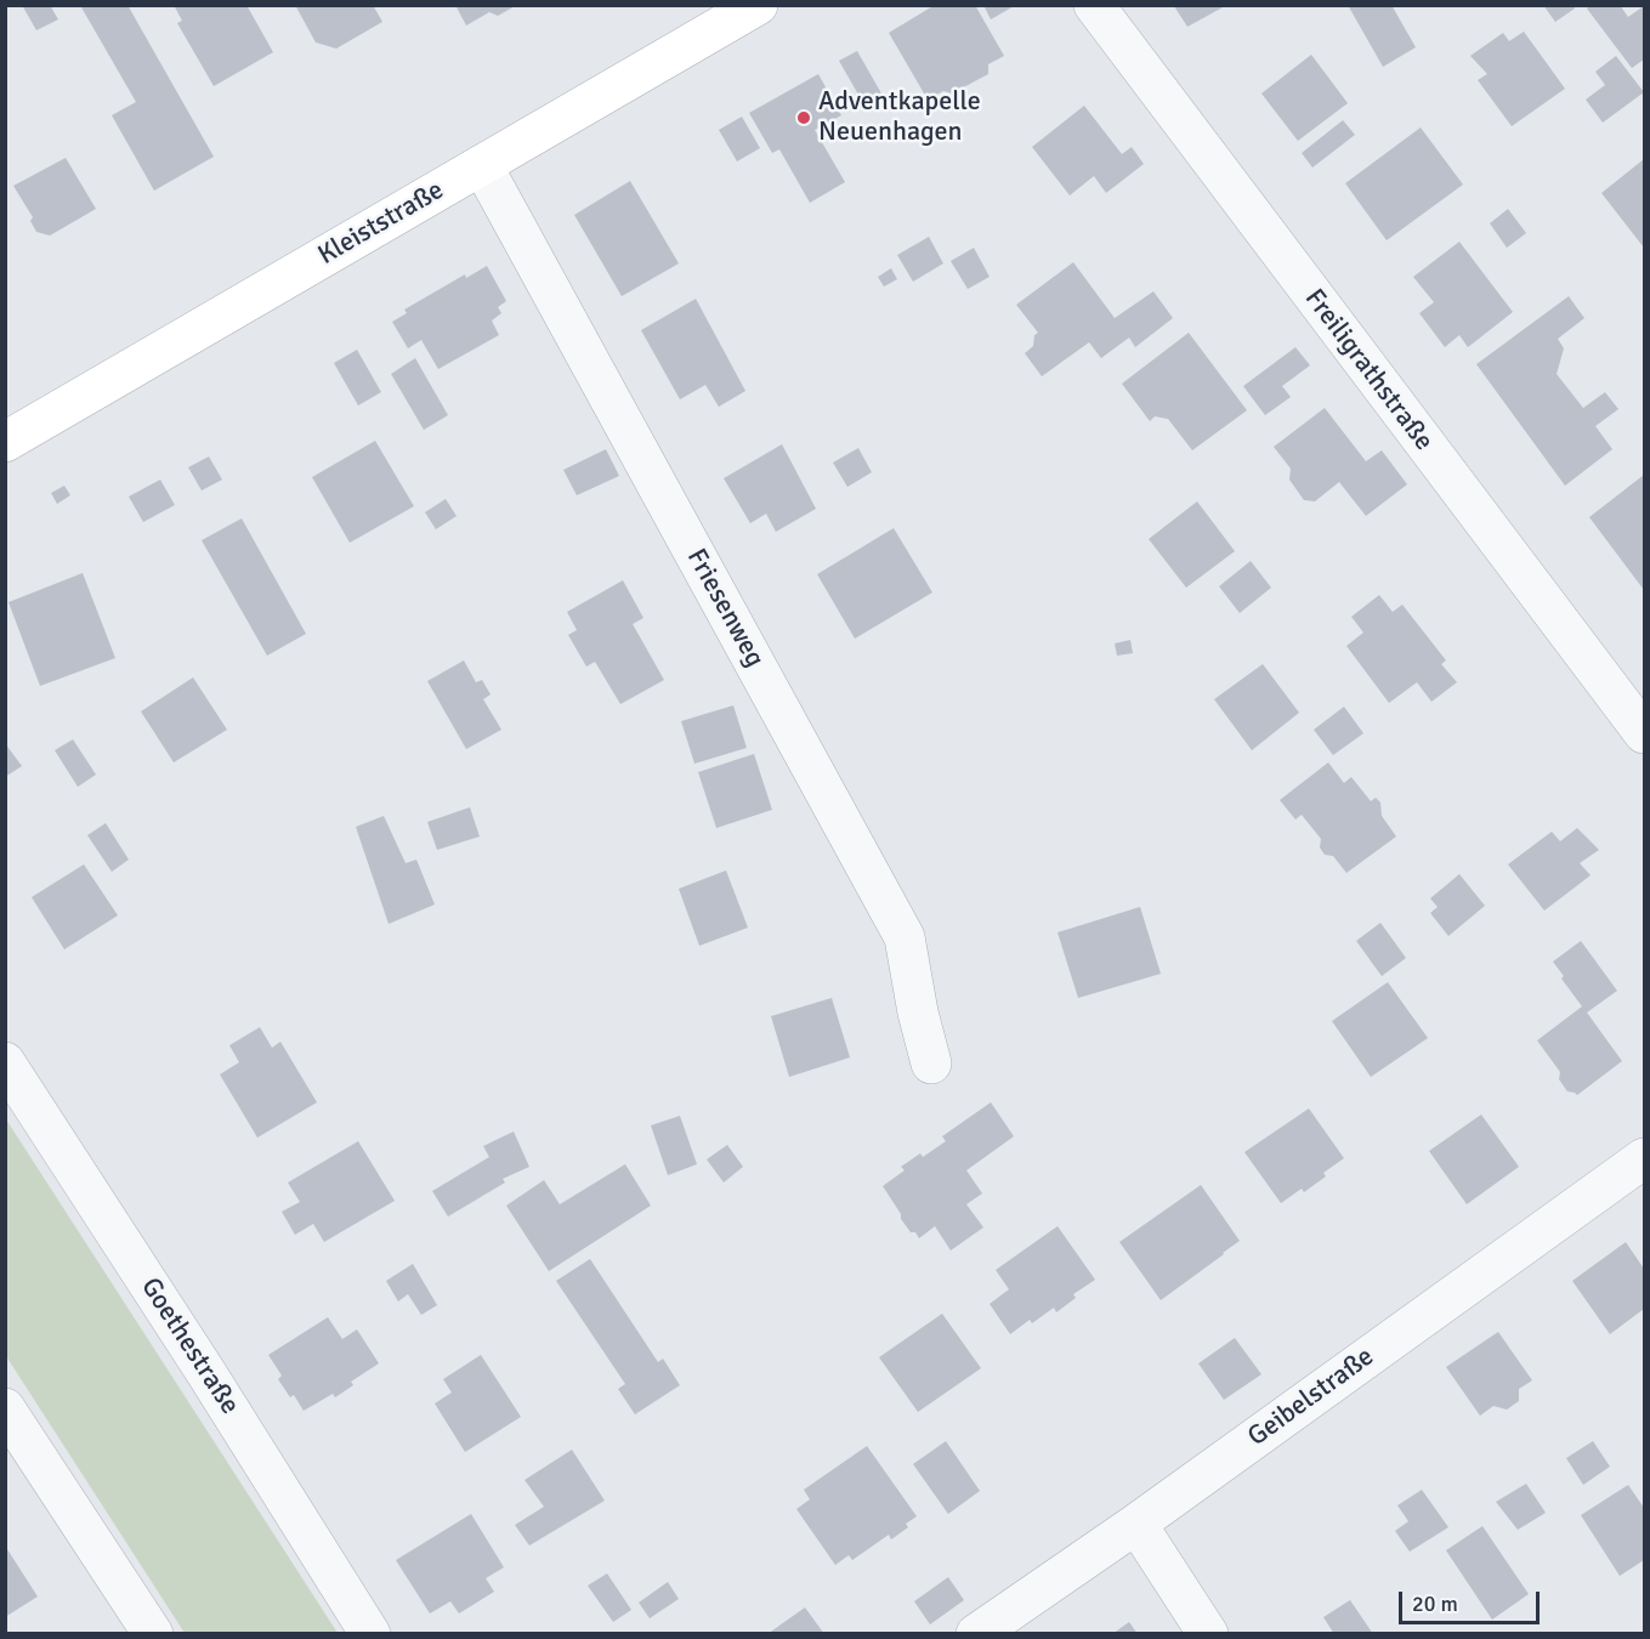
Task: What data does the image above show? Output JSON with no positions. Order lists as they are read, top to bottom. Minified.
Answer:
{"streets":{"street":["Kleiststraße","Freiligrathstraße","Friesenweg","Goethestraße","Geibelstraße"]},"crossings":[["Kleiststraße","Friesenweg"]],"places":["Adventkapelle Neuenhagen"],"scale_bar":"20 m"}
